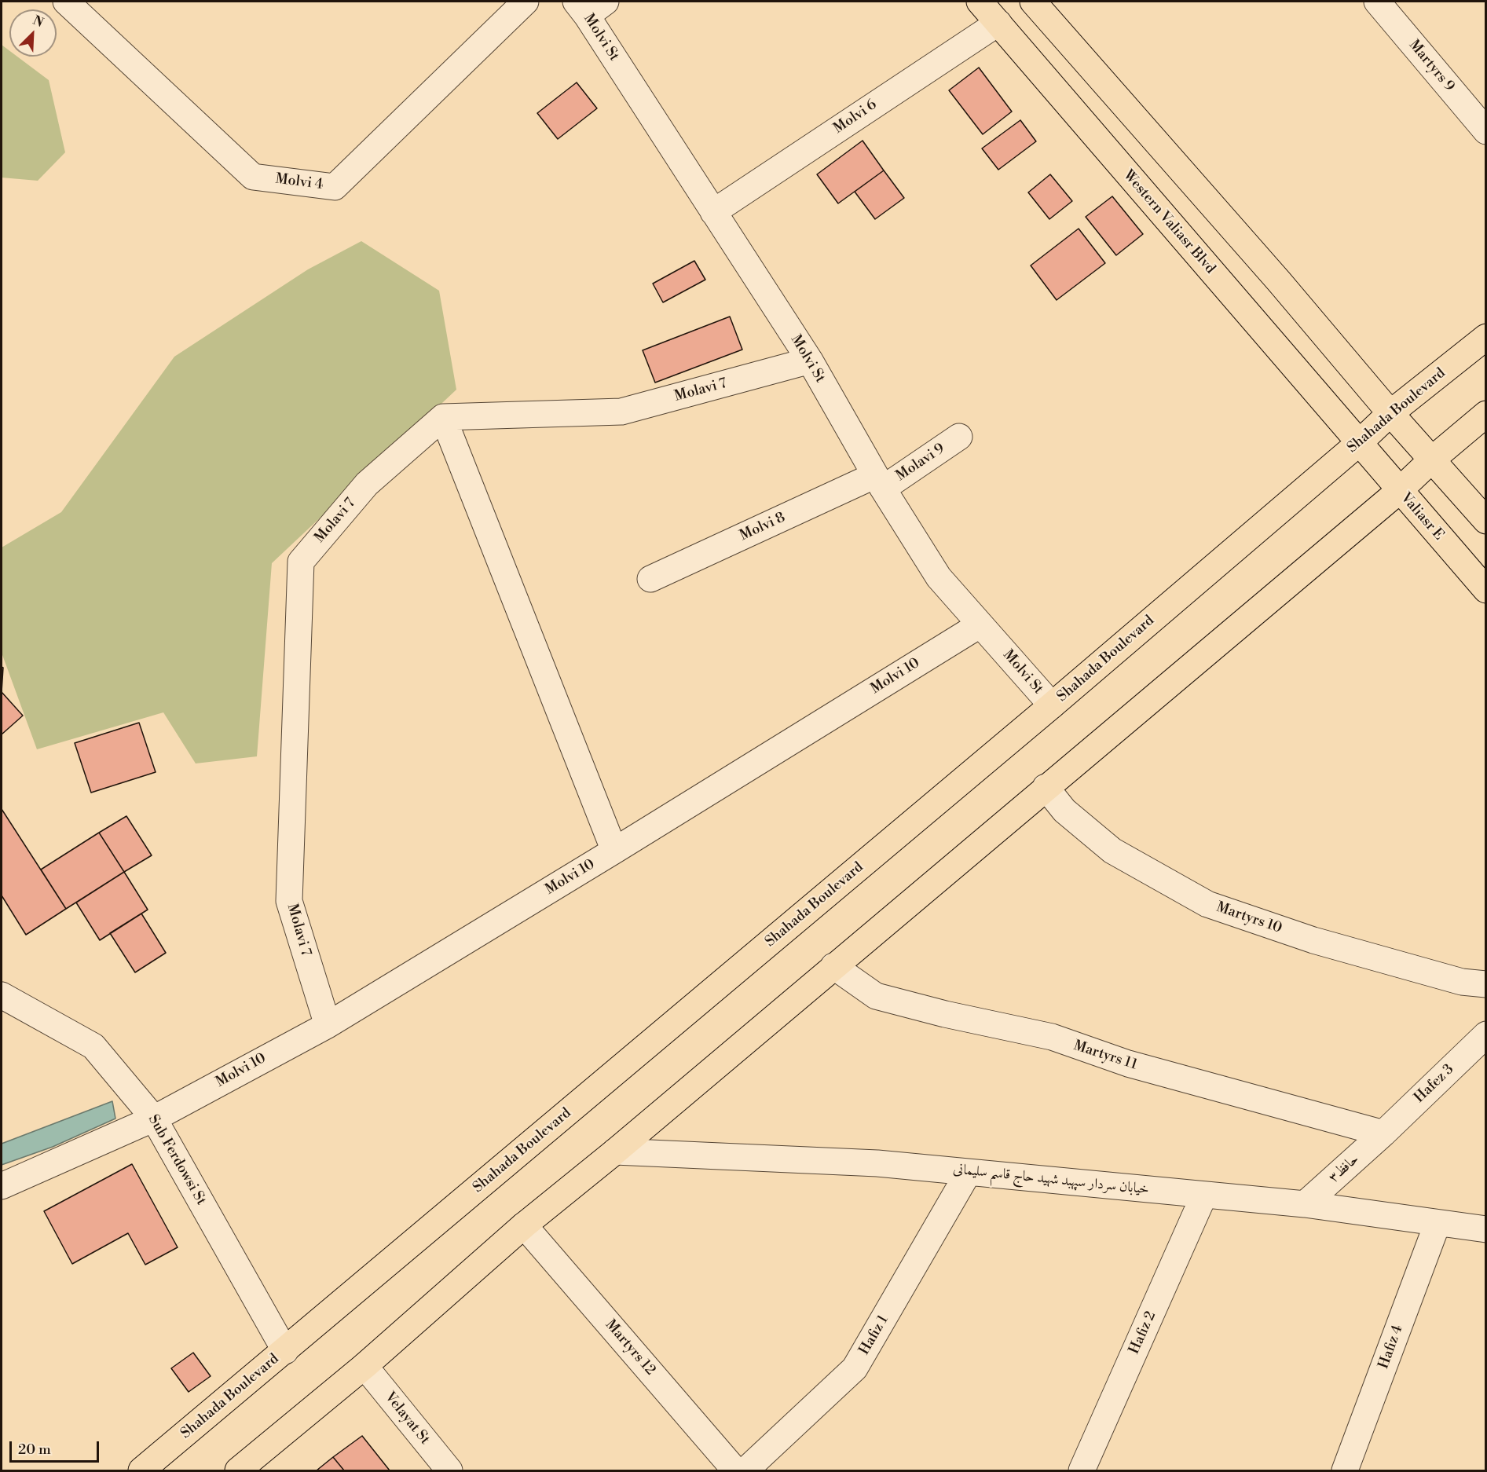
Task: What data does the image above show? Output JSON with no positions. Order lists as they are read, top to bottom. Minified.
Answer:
{"streets":{"main road":["Western Valiasr Blvd","Shahada Boulevard","Valiasr E"],"street":["Molvi St","Martyrs 9","Molvi 6","Molvi 4","Molavi 7","Molavi 9","Molvi 8","Molvi 10","Martyrs 10","Martyrs 11","Hafez 3","Sub Ferdowsi St","حافظ۳","خیابان سردار سپهبد شهید حاج قاسم سلیمانی","Hafiz 2","Hafiz 1","Hafiz 4","Martyrs 12","Velayat St"]},"crossings":[["Molvi St","Molvi 6"],["Molvi St","Molavi 7"],["Molvi St","Shahada Boulevard"],["Molvi St","Molavi 9"],["Molvi St","Molvi 8"],["Molvi St","Molvi 10"],["Molvi 6","Western Valiasr Blvd"],["Western Valiasr Blvd","Shahada Boulevard"],["Western Valiasr Blvd","Valiasr E"],["Molavi 7","Molvi 10"],["Shahada Boulevard","Valiasr E"],["Shahada Boulevard","Sub Ferdowsi St"],["Molavi 9","Molvi 8"],["Molvi 10","Sub Ferdowsi St"],["Martyrs 11","Hafez 3"],["Martyrs 11","حافظ۳"],["Hafez 3","حافظ۳"],["حافظ۳","خیابان سردار سپهبد شهید حاج قاسم سلیمانی"],["خیابان سردار سپهبد شهید حاج قاسم سلیمانی","Hafiz 2"],["خیابان سردار سپهبد شهید حاج قاسم سلیمانی","Hafiz 1"],["خیابان سردار سپهبد شهید حاج قاسم سلیمانی","Hafiz 4"]],"scale_bar":"20 m","north":"top right"}
